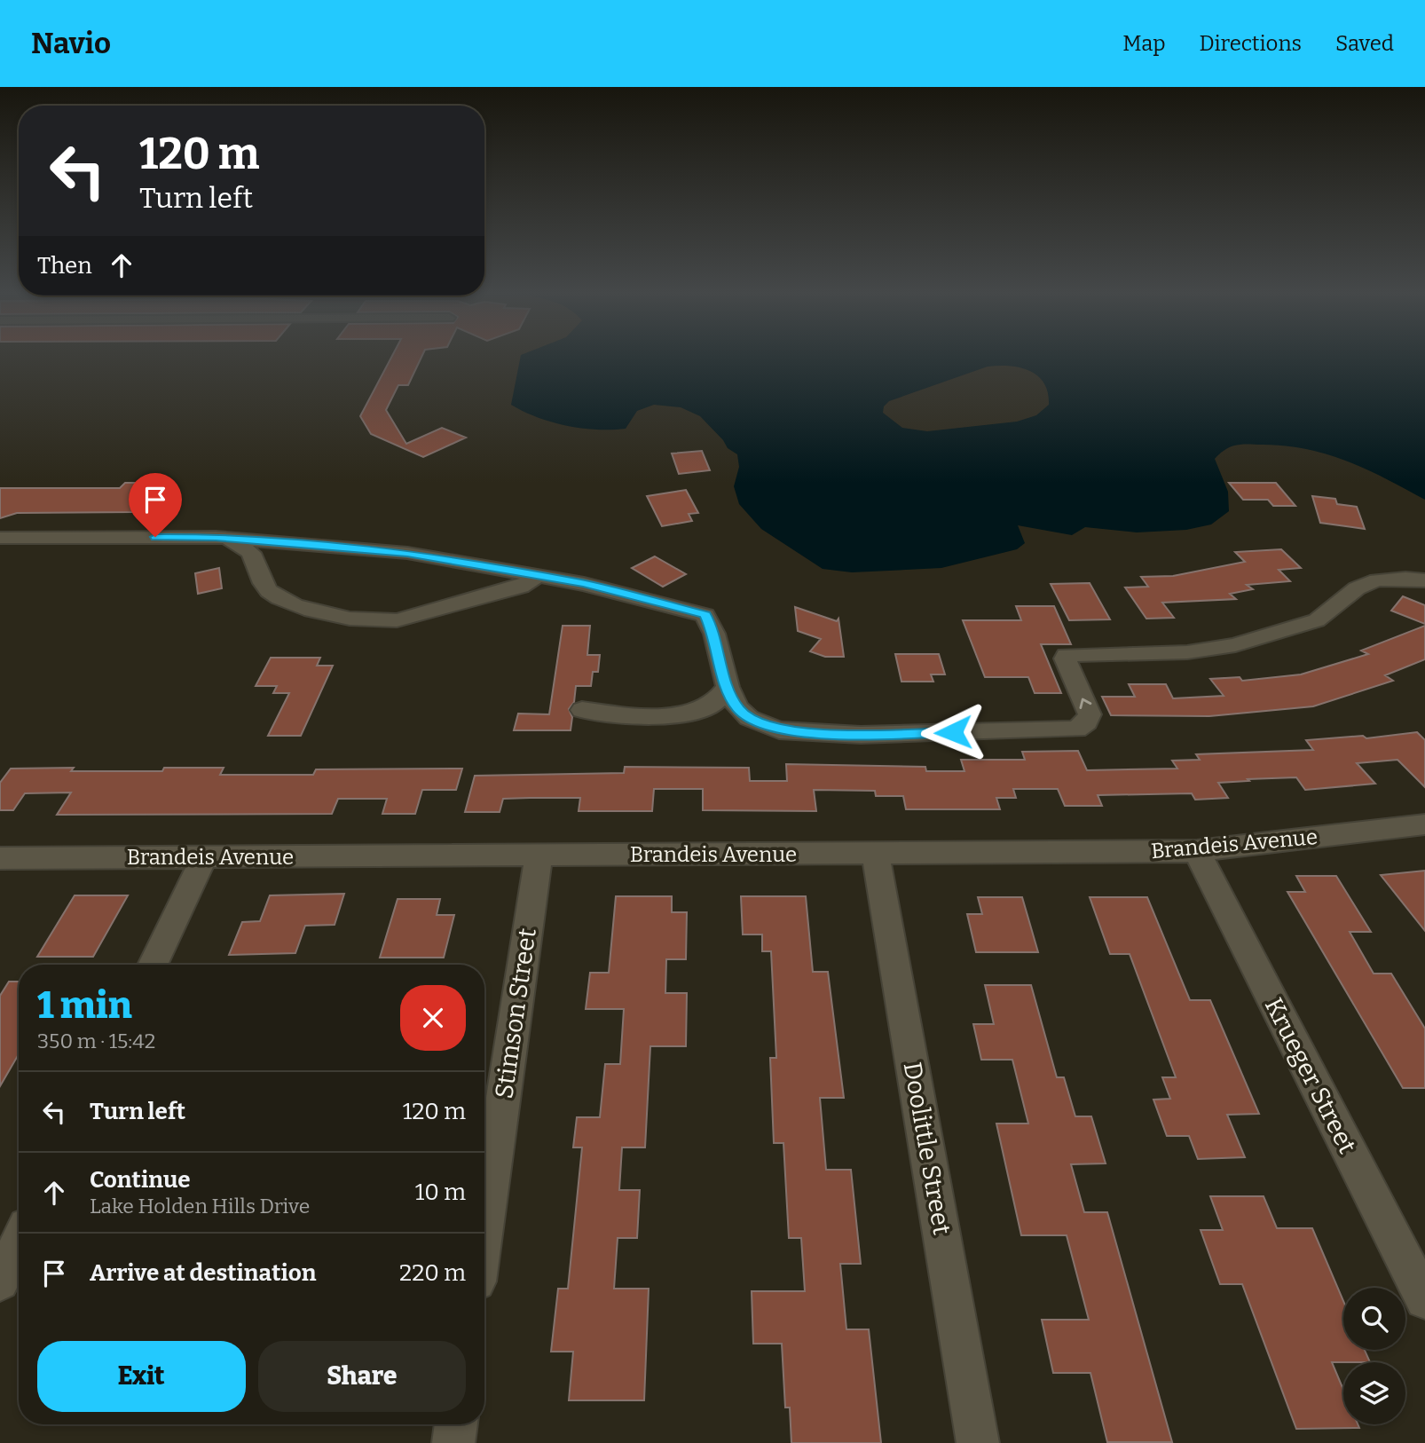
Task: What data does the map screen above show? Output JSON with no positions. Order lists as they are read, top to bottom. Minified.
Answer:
{"streets":{"street":["Brandeis Avenue","Stimson Street","Krueger Street","Doolittle Street"]},"crossings":[["Brandeis Avenue","Stimson Street"],["Brandeis Avenue","Krueger Street"],["Brandeis Avenue","Doolittle Street"]],"page":{"header":"Navio","nav":["Map","Directions","Saved"],"turn":["120 m","Turn left"],"then":"Then","heading":["1 min","350 m · 15:42"],"list":[{"name":"Turn left","value":"120 m"},{"name":"Continue","note":"Lake Holden Hills Drive","value":"10 m"},{"name":"Arrive at destination","value":"220 m"}],"buttons":["Exit","Share"]}}
